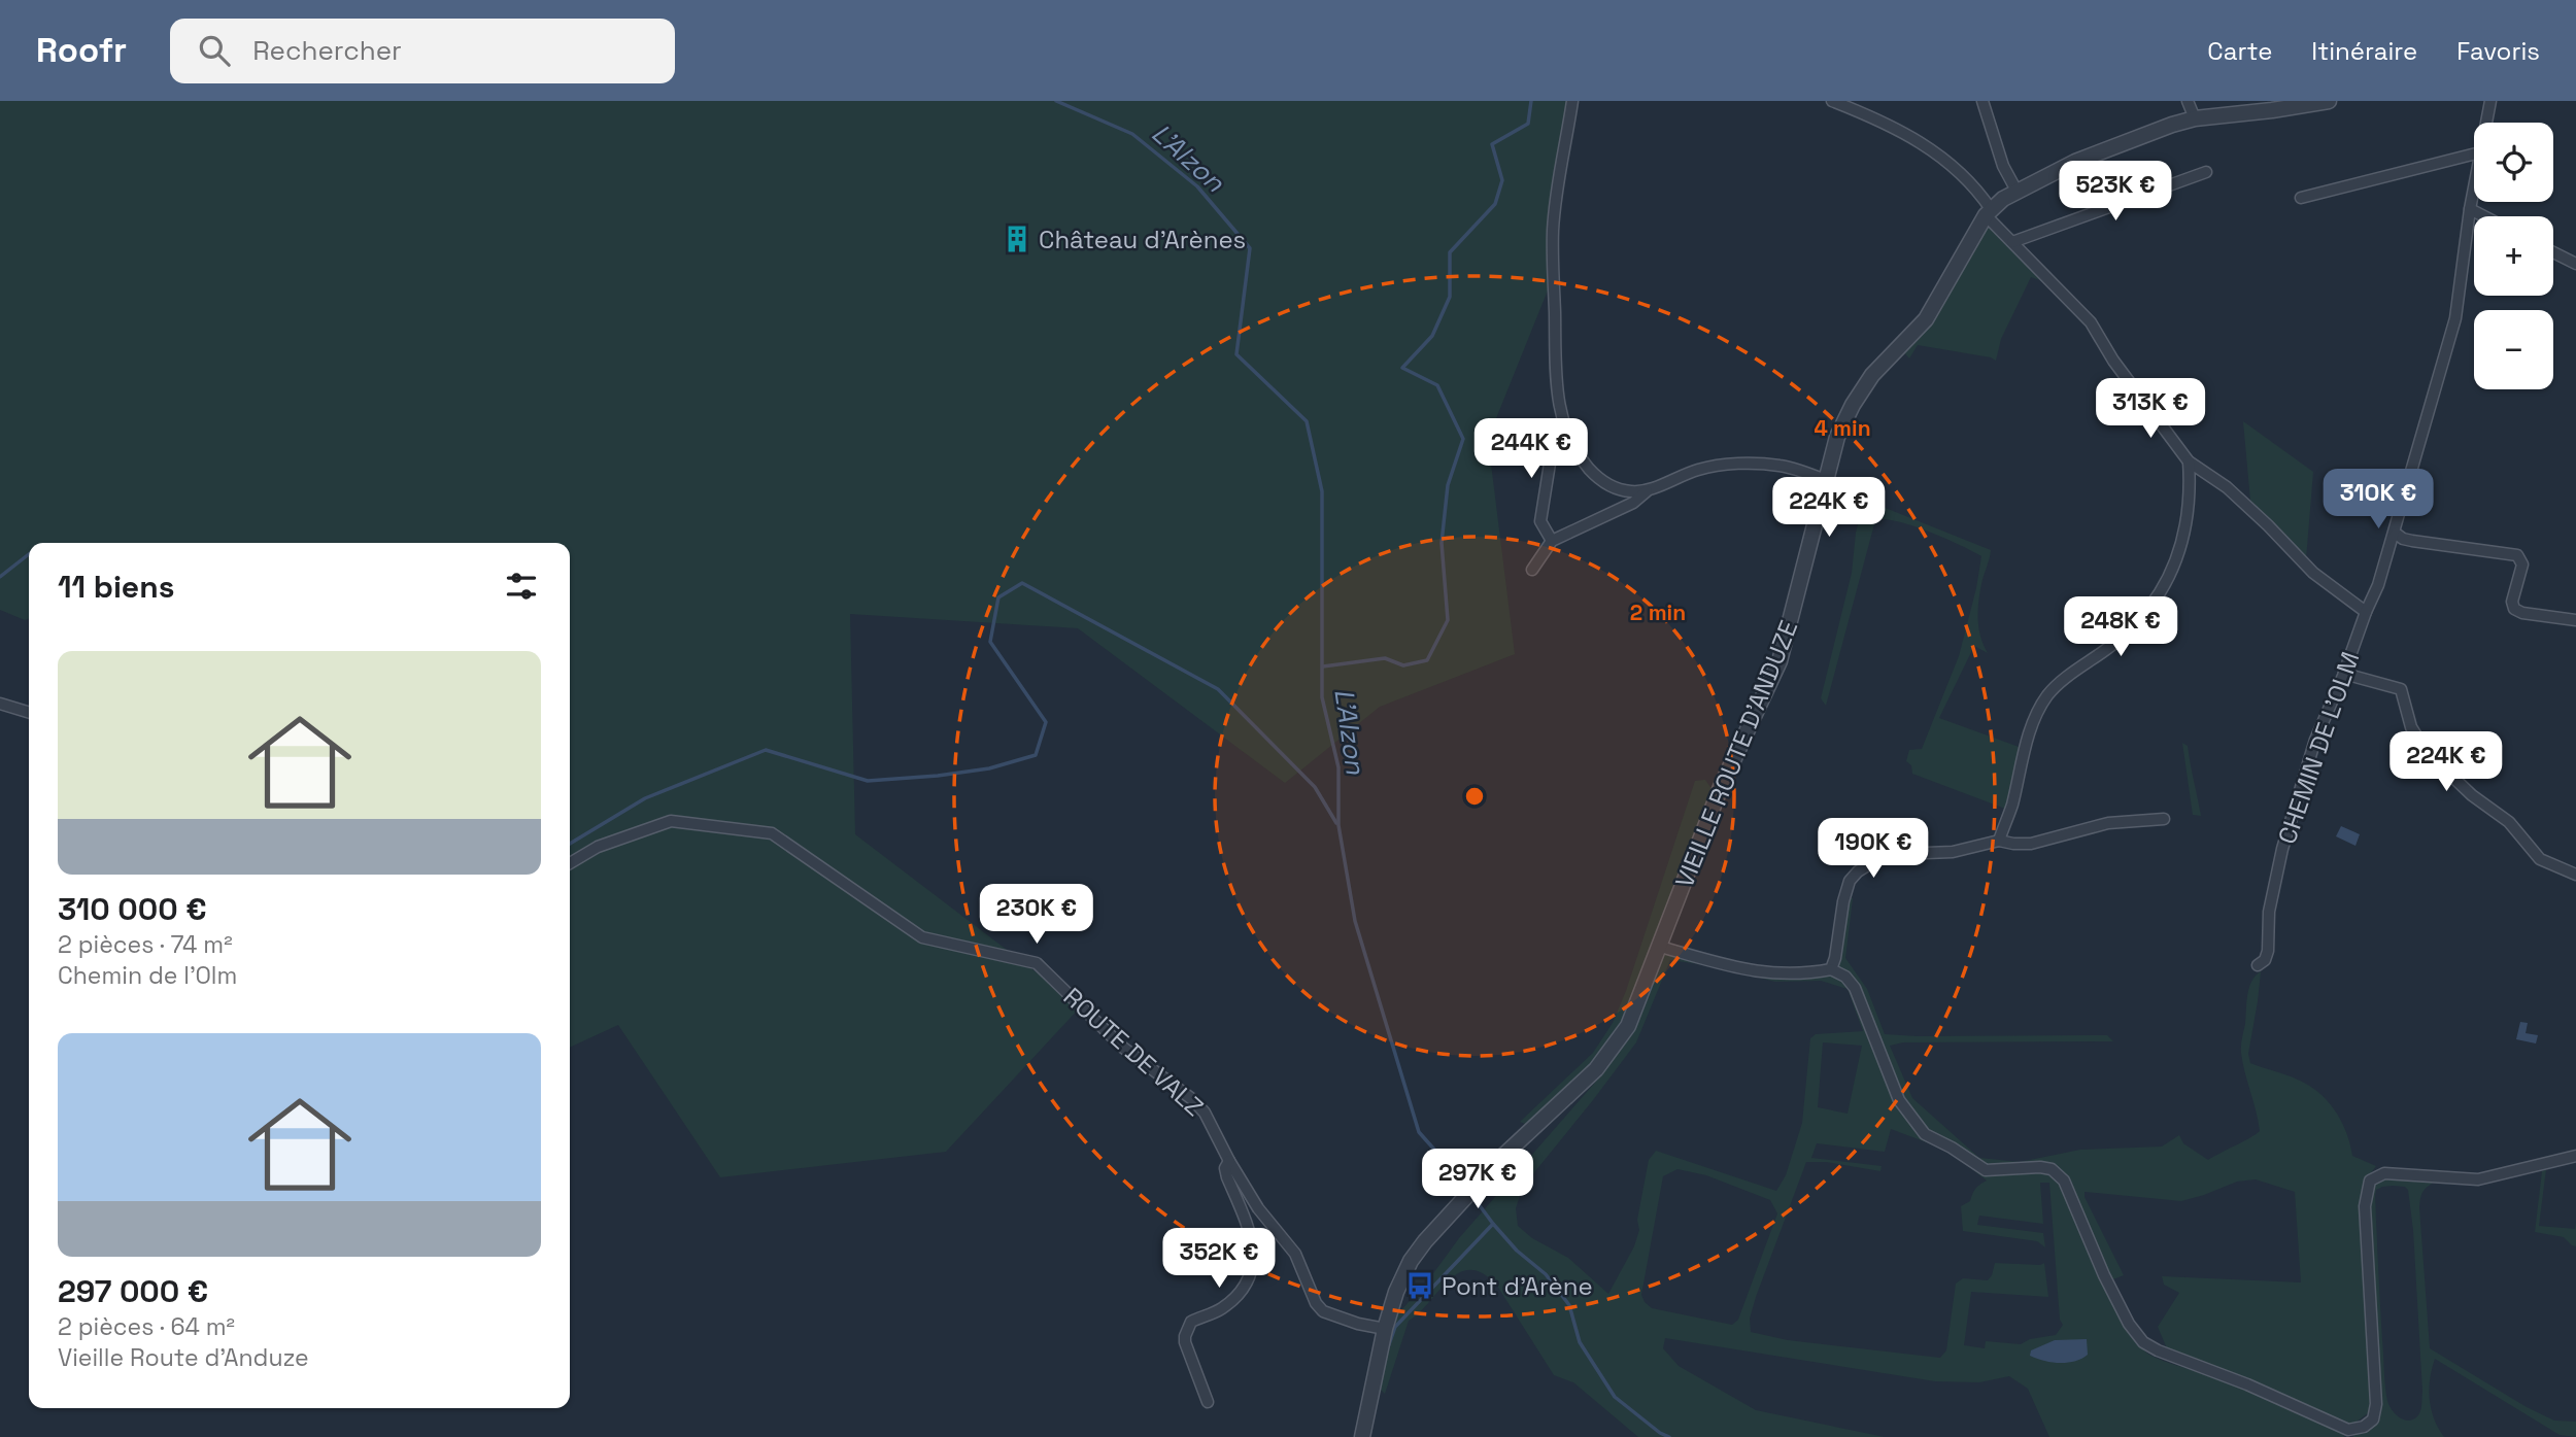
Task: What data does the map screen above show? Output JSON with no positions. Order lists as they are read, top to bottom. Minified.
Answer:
{"streets":{"street":["CHEMIN DE L'OLM","VIEILLE ROUTE D'ANDUZE","ROUTE DE VALZ"]},"crossings":[["VIEILLE ROUTE D'ANDUZE","ROUTE DE VALZ"]],"water":["L'Alzon"],"places":{"building":["Château d'Arènes"],"bus stop":["Pont d'Arène"]},"page":{"header":"Roofr","search":"Rechercher","nav":["Carte","Itinéraire","Favoris"],"map_buttons":["+","−"],"price":["523K €","313K €","244K €","310K €","224K €","248K €","224K €","190K €","230K €","297K €","352K €"],"heading":"11 biens","list":[{"name":"310 000 €","note":"2 pièces · 74 m² · Chemin de l'Olm"},{"name":"297 000 €","note":"2 pièces · 64 m² · Vieille Route d'Anduze"}]},"rings":["4 min","2 min"]}
